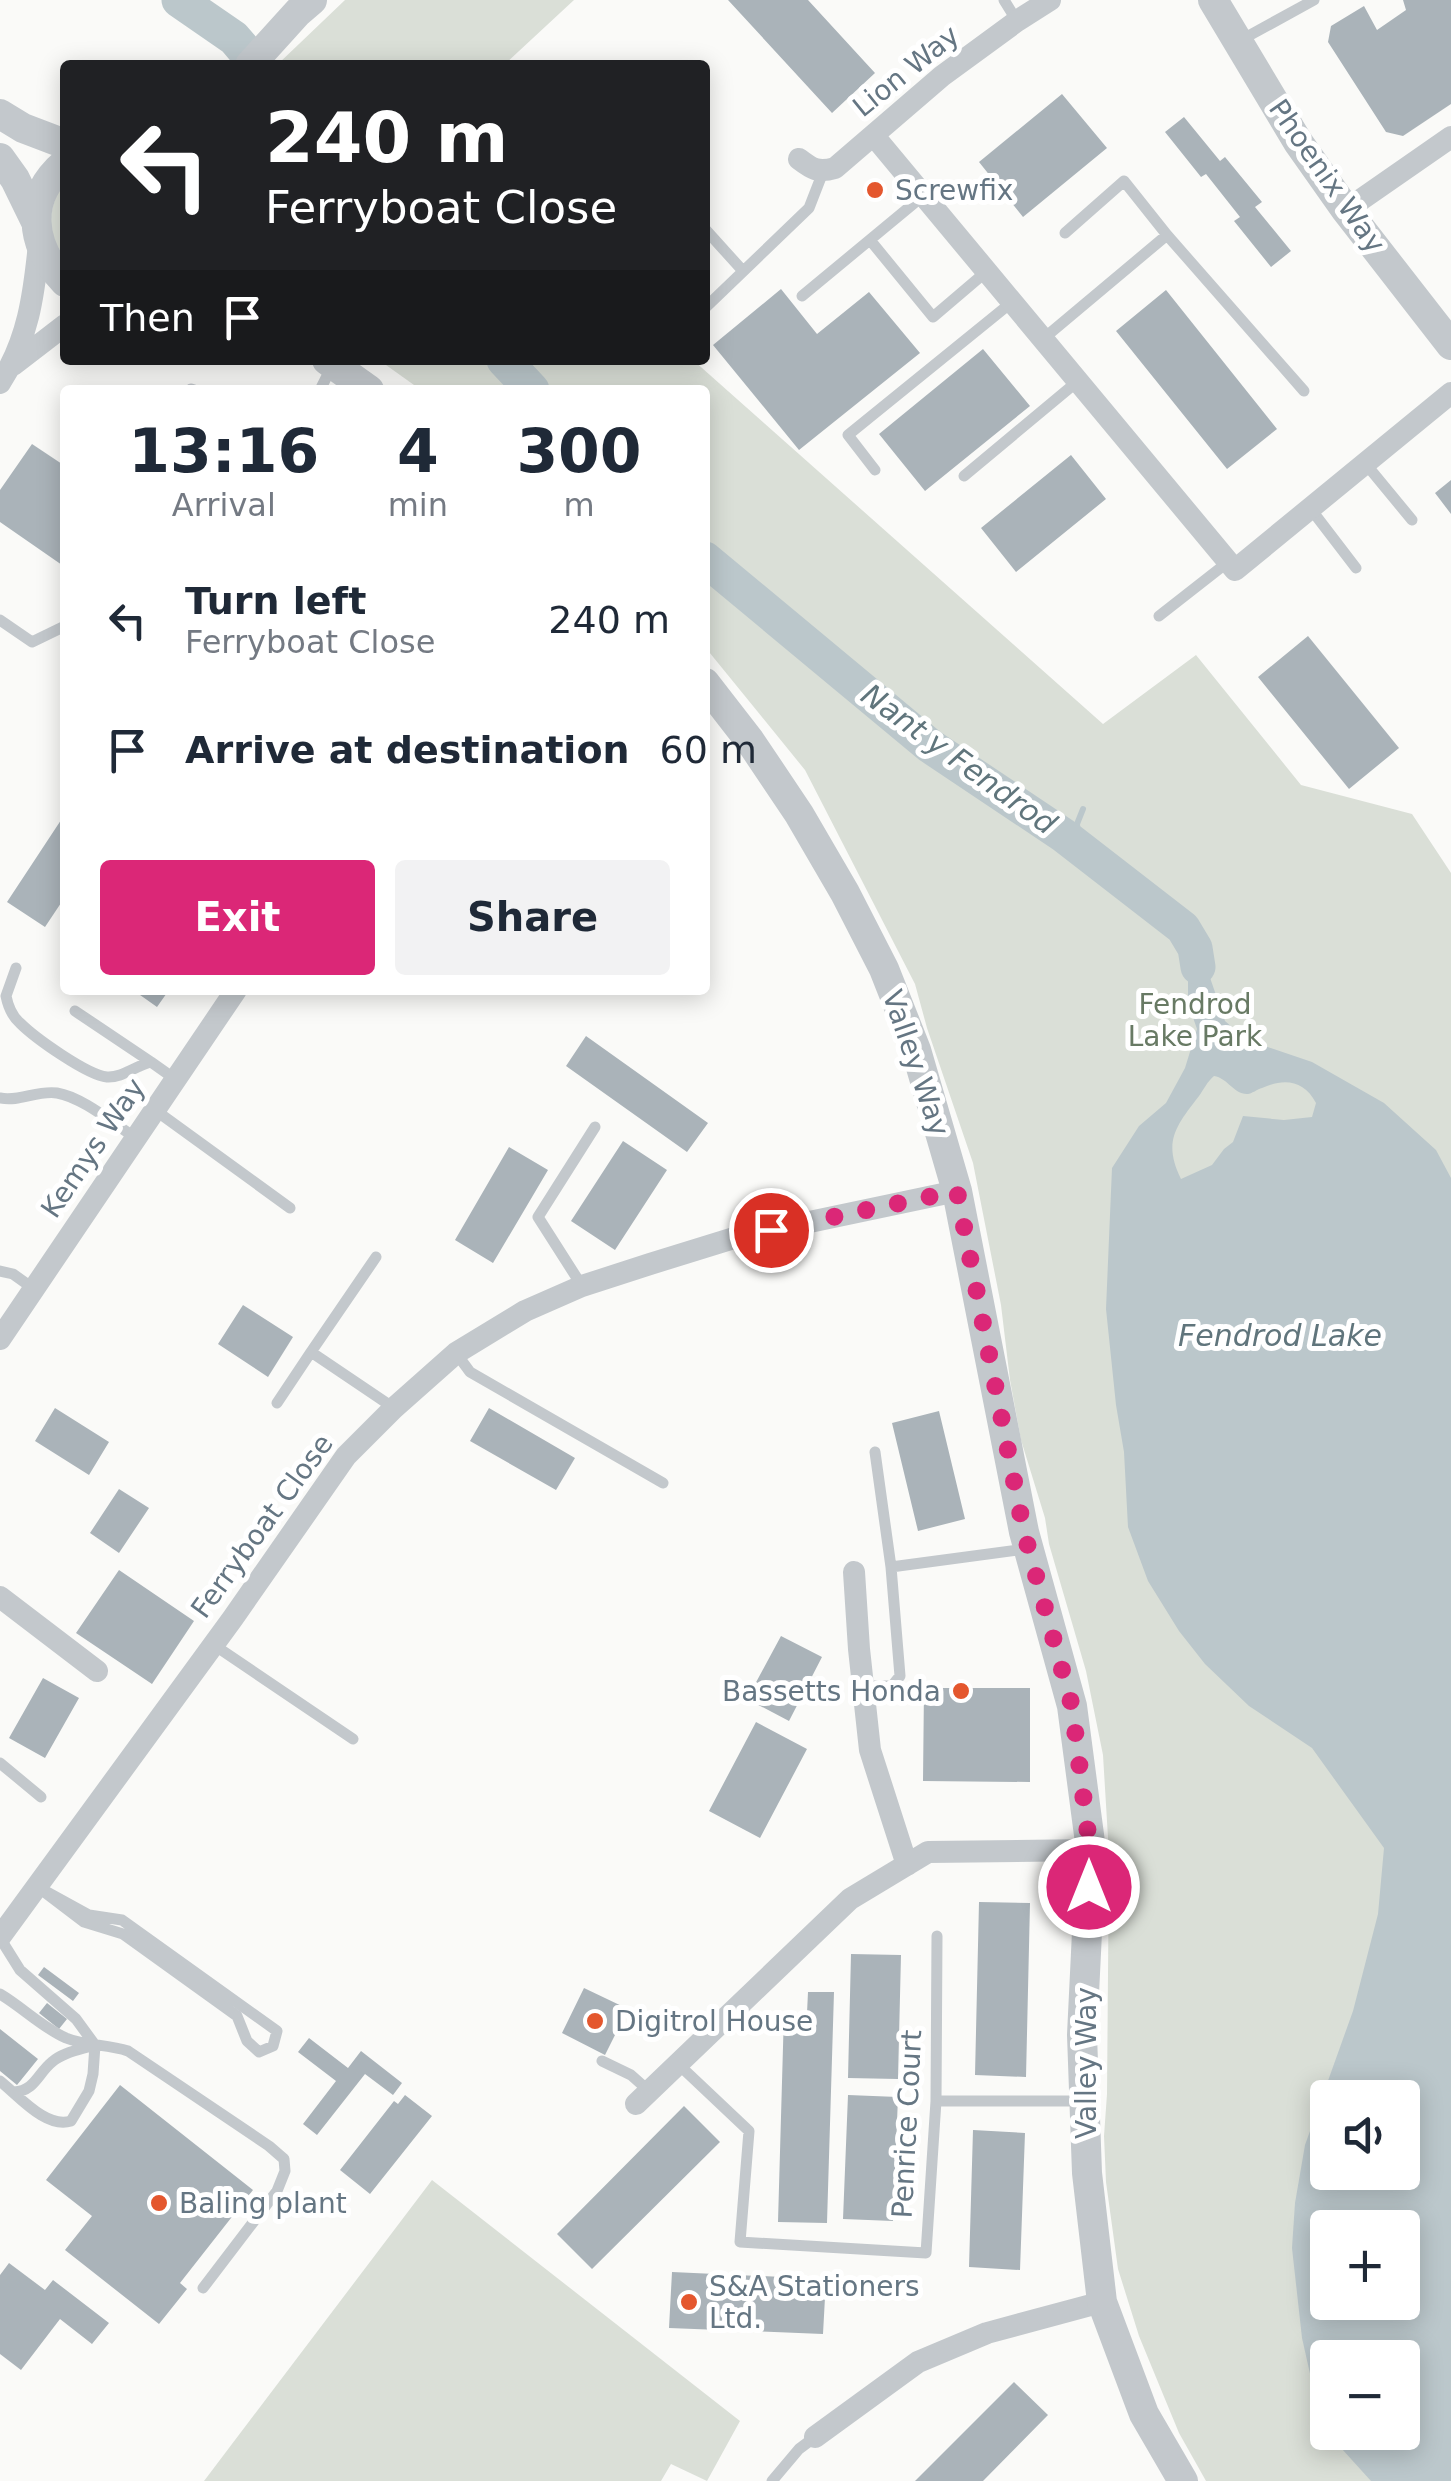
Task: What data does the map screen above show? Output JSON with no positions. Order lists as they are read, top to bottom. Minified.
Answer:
{"streets":{"street":["Lion Way","Phoenix Way","Valley Way","Kemys Way","Ferryboat Close"],"lane":["Penrice Court"]},"crossings":[["Valley Way","Ferryboat Close"]],"water":["Nant y Fendrod","Fendrod Lake"],"parks":["Fendrod Lake Park"],"places":["Screwfix","Bassetts Honda","Digitrol House","Baling plant","S&A Stationers Ltd."],"page":{"turn":["240 m","Ferryboat Close"],"then":"Then","eta":["13:16","Arrival","4","min","300","m"],"list":[{"name":"Turn left","note":"Ferryboat Close","value":"240 m"},{"name":"Arrive at destination","value":"60 m"}],"buttons":["Exit","Share"],"map_buttons":["+","−"]}}
